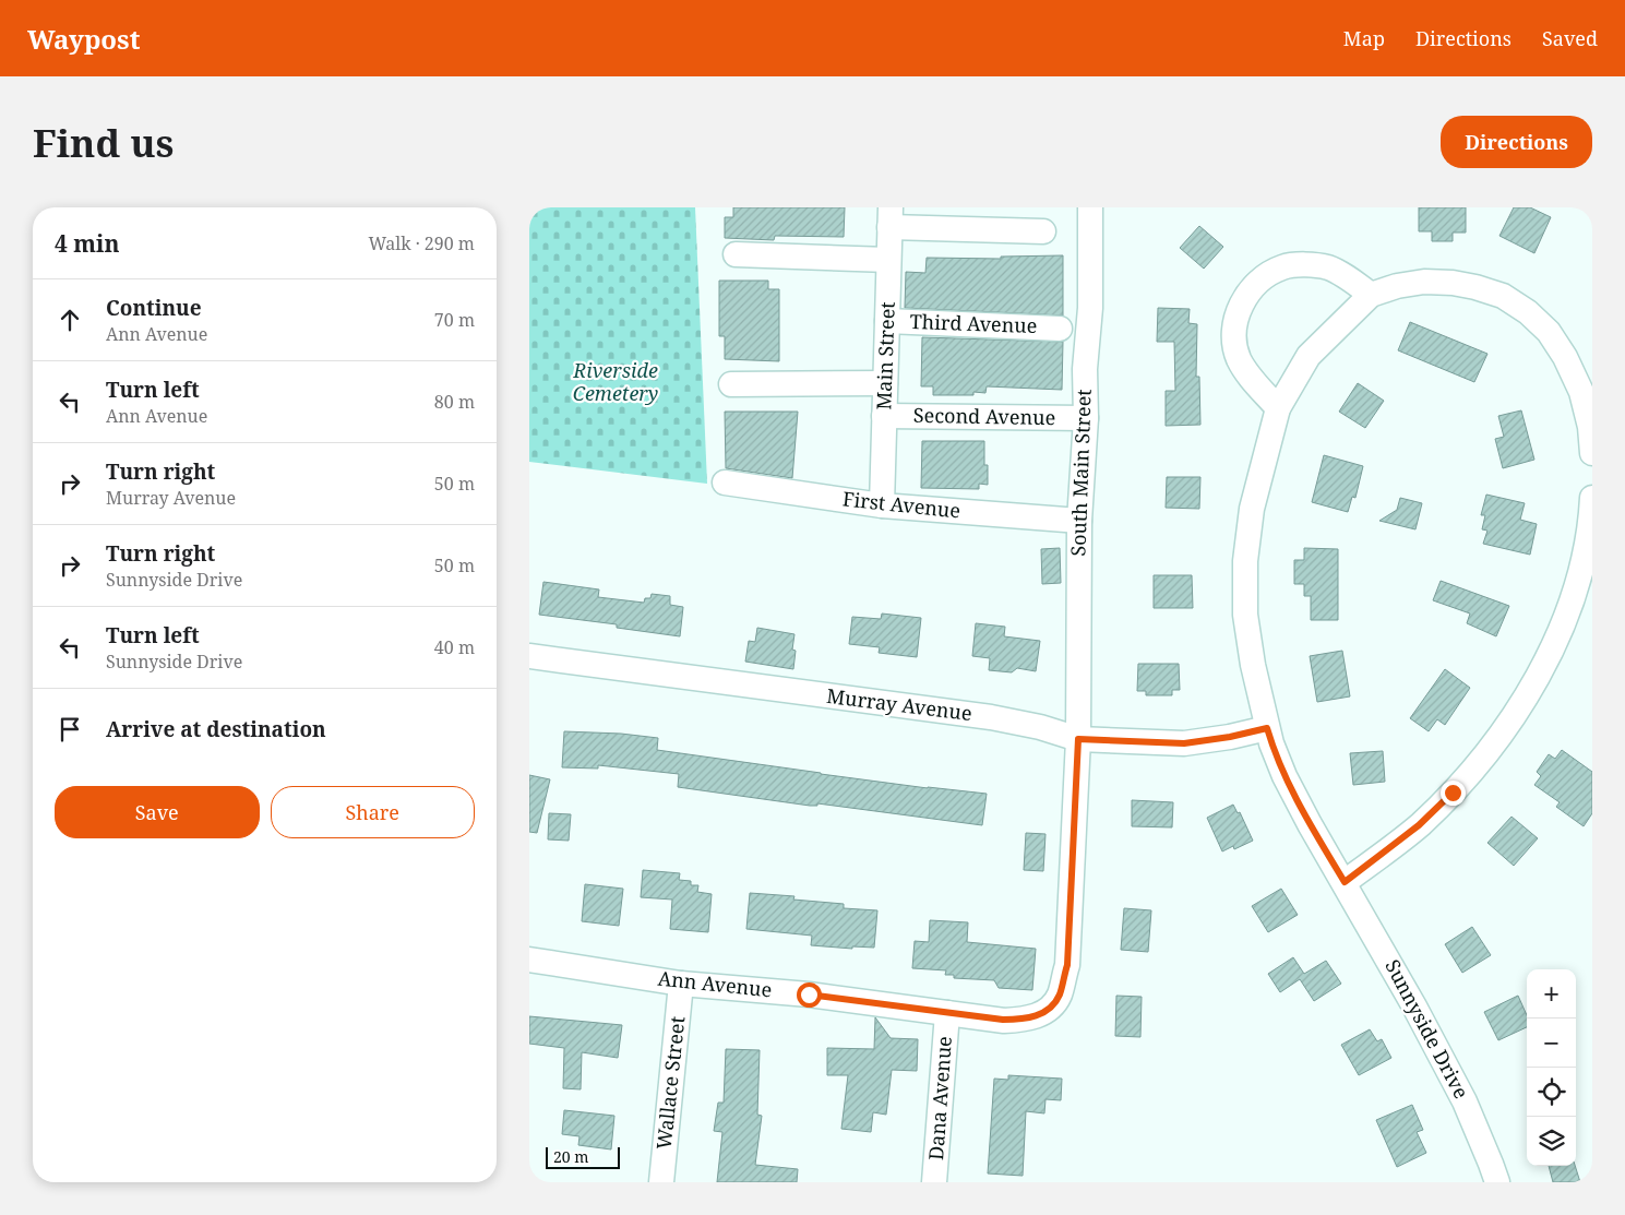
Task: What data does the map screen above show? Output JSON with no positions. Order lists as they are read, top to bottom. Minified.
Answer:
{"streets":{"street":["Third Avenue","Main Street","Second Avenue","South Main Street","First Avenue","Murray Avenue","Ann Avenue","Sunnyside Drive","Wallace Street","Dana Avenue"]},"crossings":[["Third Avenue","Main Street"],["Main Street","Second Avenue"],["Main Street","First Avenue"],["Second Avenue","South Main Street"],["South Main Street","First Avenue"],["South Main Street","Murray Avenue"],["South Main Street","Ann Avenue"],["Murray Avenue","Ann Avenue"],["Murray Avenue","Sunnyside Drive"],["Ann Avenue","Wallace Street"],["Ann Avenue","Dana Avenue"]],"parks":["Riverside Cemetery"],"scale_bar":"20 m","page":{"header":"Waypost","nav":["Map","Directions","Saved"],"buttons":["Directions",["Save","Share"]],"title":"Find us","heading":["4 min","Walk · 290 m"],"list":[["Continue","Ann Avenue","70 m"],["Turn left","Ann Avenue","80 m"],["Turn right","Murray Avenue","50 m"],["Turn right","Sunnyside Drive","50 m"],["Turn left","Sunnyside Drive","40 m"],"Arrive at destination"],"map_buttons":["+","−"],"scale":"20 m"}}
